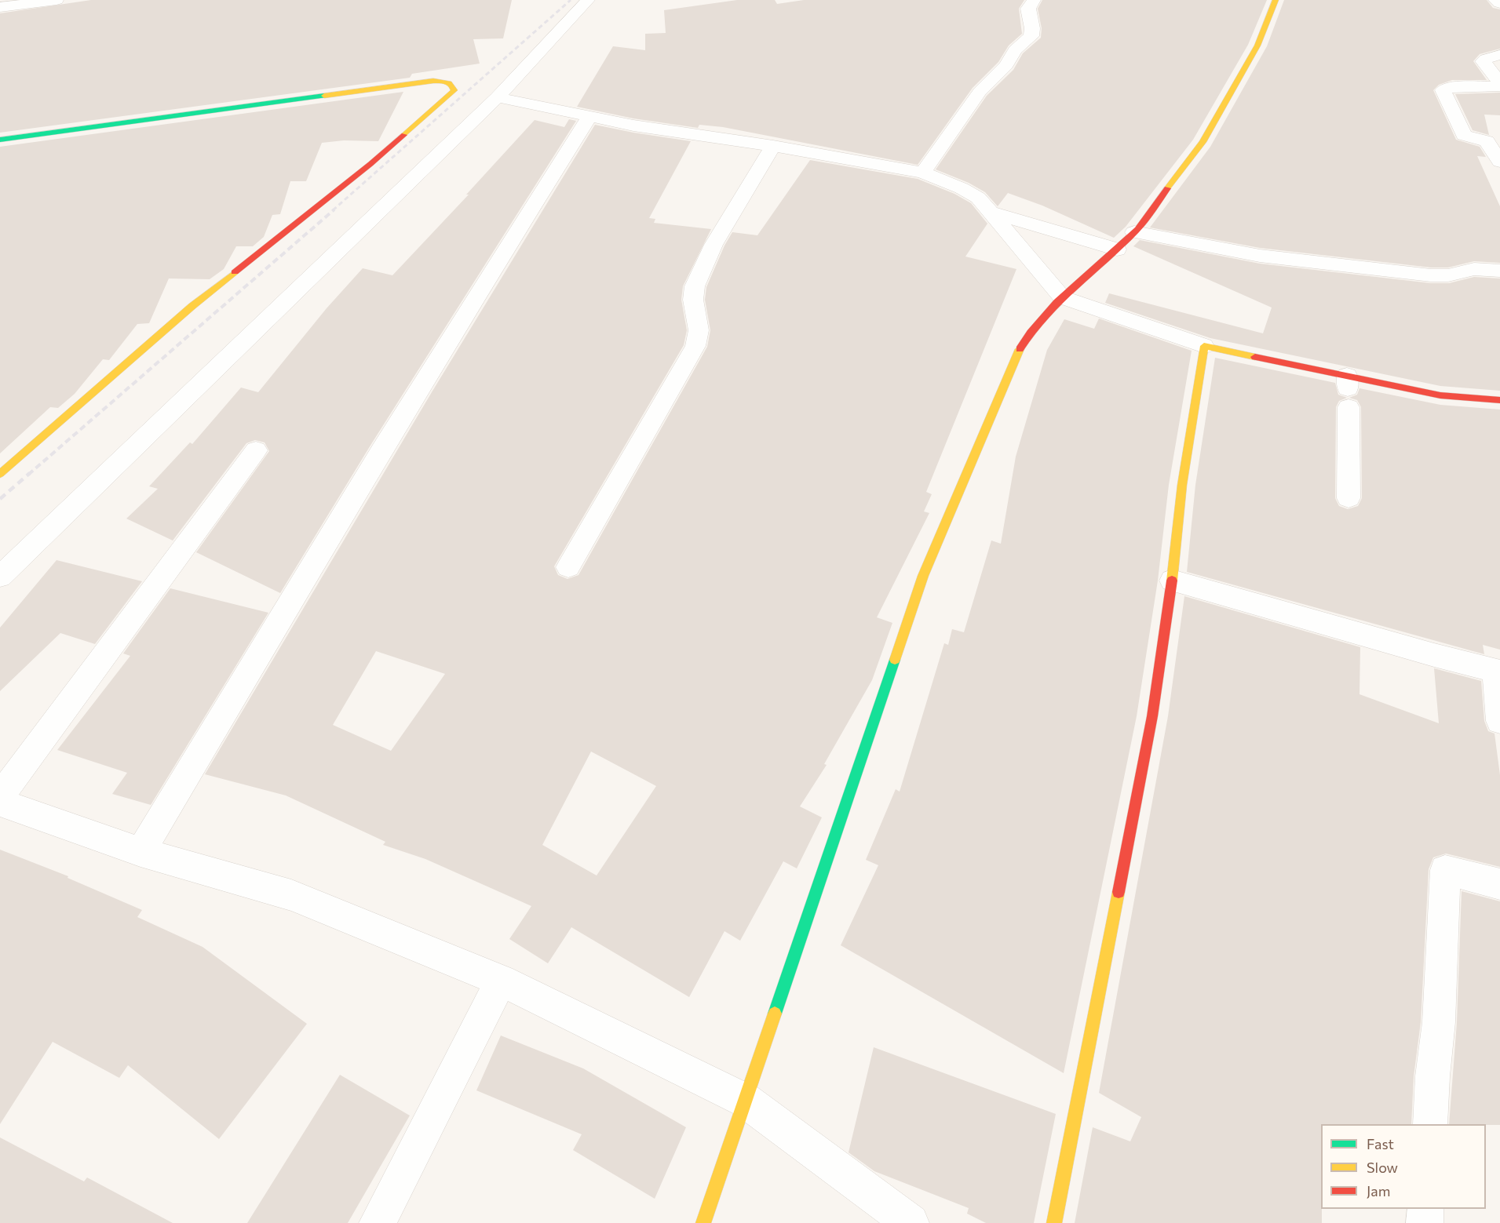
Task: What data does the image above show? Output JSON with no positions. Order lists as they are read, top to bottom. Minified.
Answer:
{"legend":["Fast","Slow","Jam"]}
